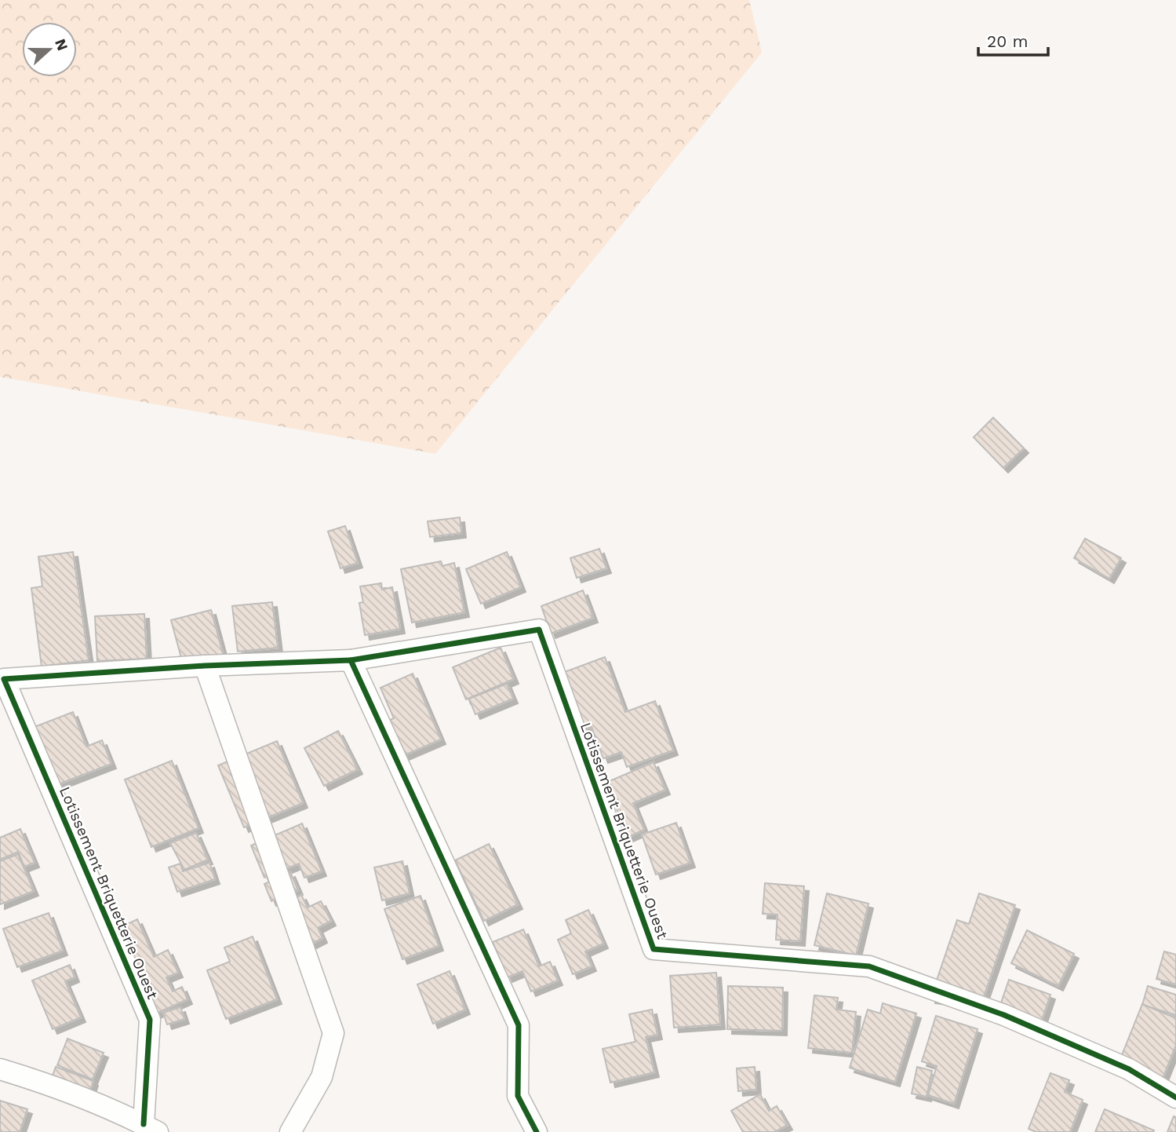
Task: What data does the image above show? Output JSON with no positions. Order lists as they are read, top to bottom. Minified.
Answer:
{"streets":{"street":["Lotissement Briquetterie Ouest"]},"scale_bar":"20 m","north":"right"}
